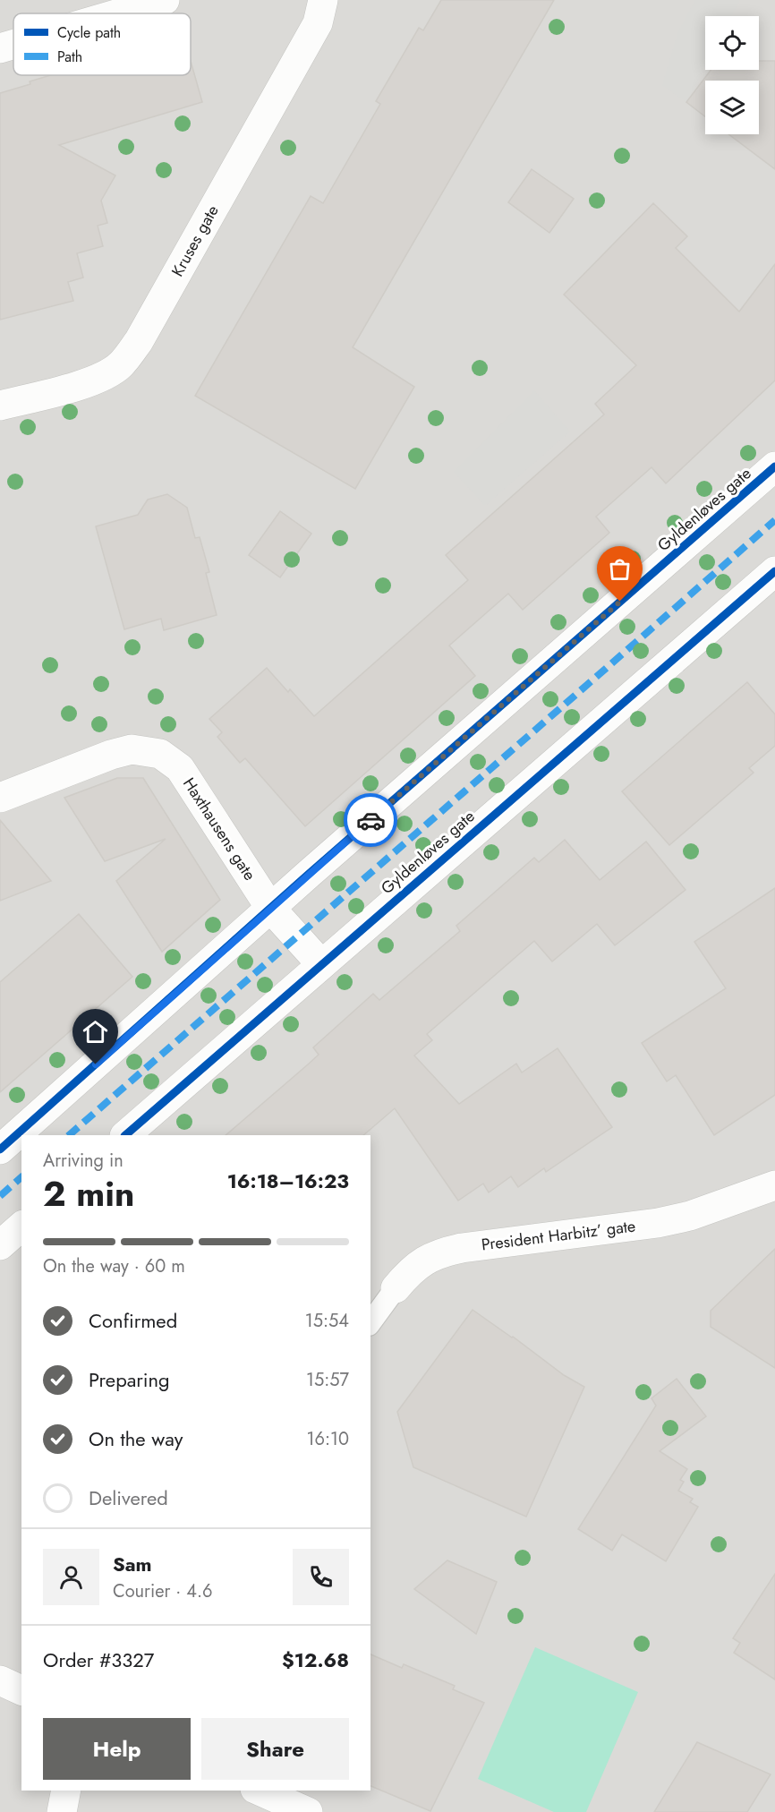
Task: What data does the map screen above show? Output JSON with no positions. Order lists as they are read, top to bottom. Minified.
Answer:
{"streets":{"street":["Kruses gate","Gyldenløves gate","Haxthausens gate","President Harbitz’ gate"]},"crossings":[["Gyldenløves gate","Haxthausens gate"]],"legend":["Cycle path","Path"],"page":{"heading":["2 min","Arriving in","16:18–16:23"],"panel":["Sam","Courier · 4.6","Order #3327","$12.68"],"bar":"On the way · 60 m","list":[["Confirmed","15:54"],["Preparing","15:57"],["On the way","16:10"],"Delivered"],"buttons":["Help","Share"]}}
